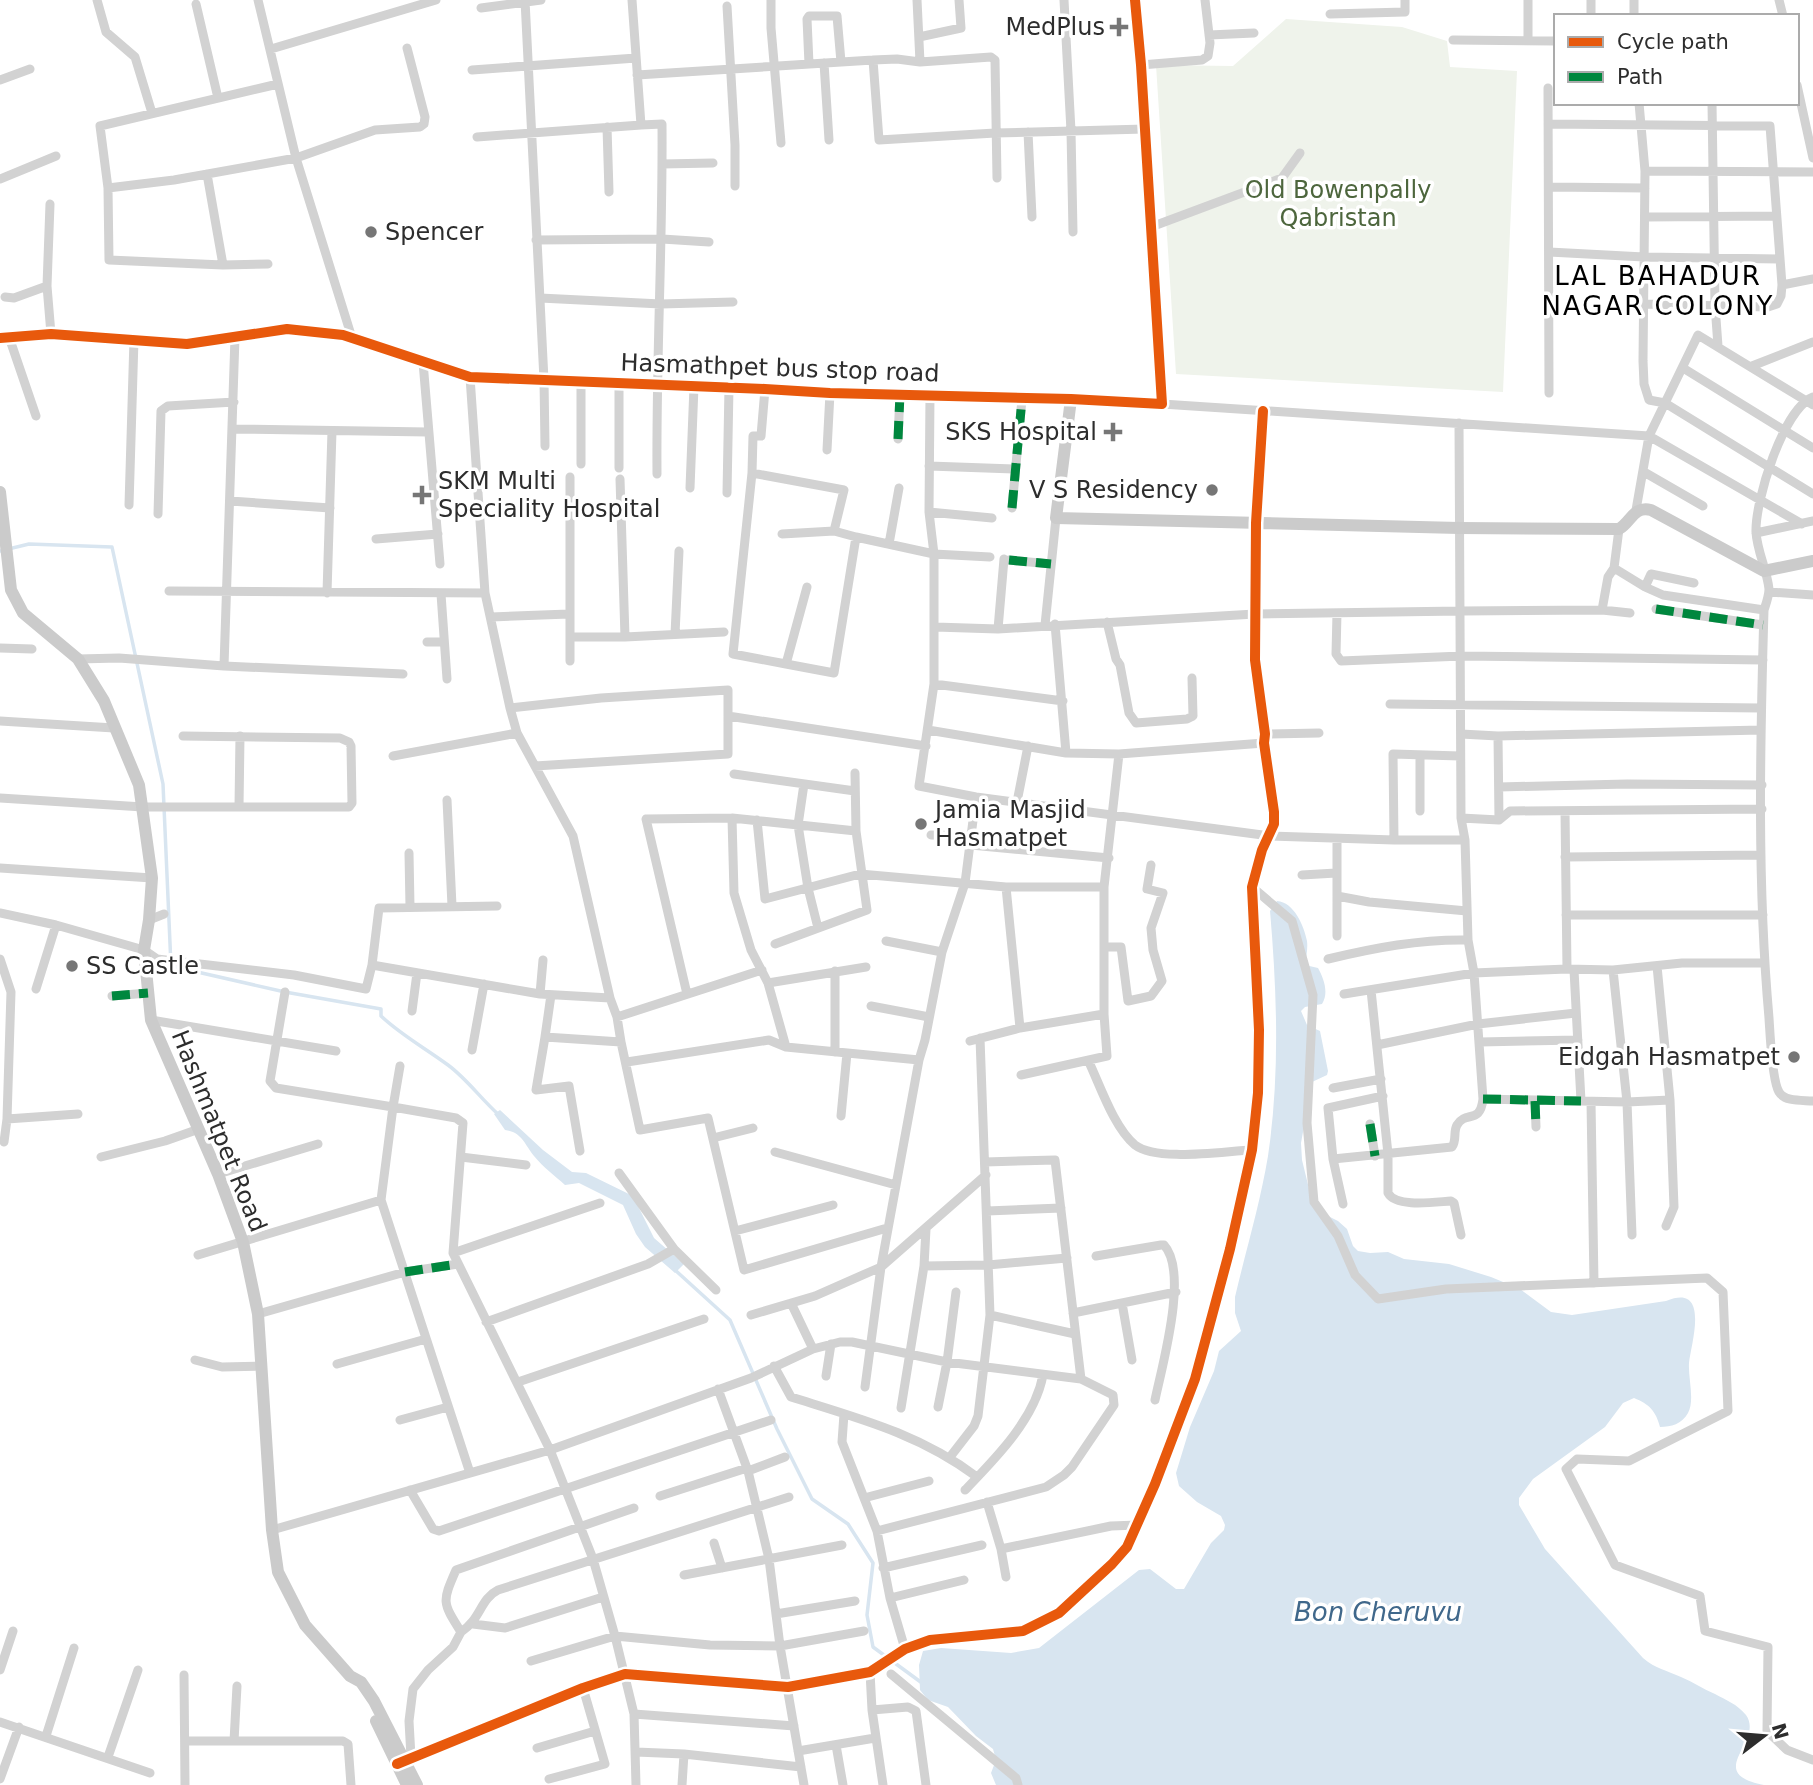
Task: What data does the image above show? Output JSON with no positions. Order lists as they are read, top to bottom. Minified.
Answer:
{"streets":{"street":["Hasmathpet bus stop road","Hashmatpet Road"]},"districts":["LAL BAHADUR NAGAR COLONY"],"water":["Bon Cheruvu"],"parks":["Old Bowenpally Qabristan"],"places":{"health":["MedPlus","SKS Hospital","SKM Multi Speciality Hospital"],"other":["Spencer","V S Residency","Jamia Masjid Hasmatpet","SS Castle","Eidgah Hasmatpet"]},"legend":["Cycle path","Path"],"north":"right"}
